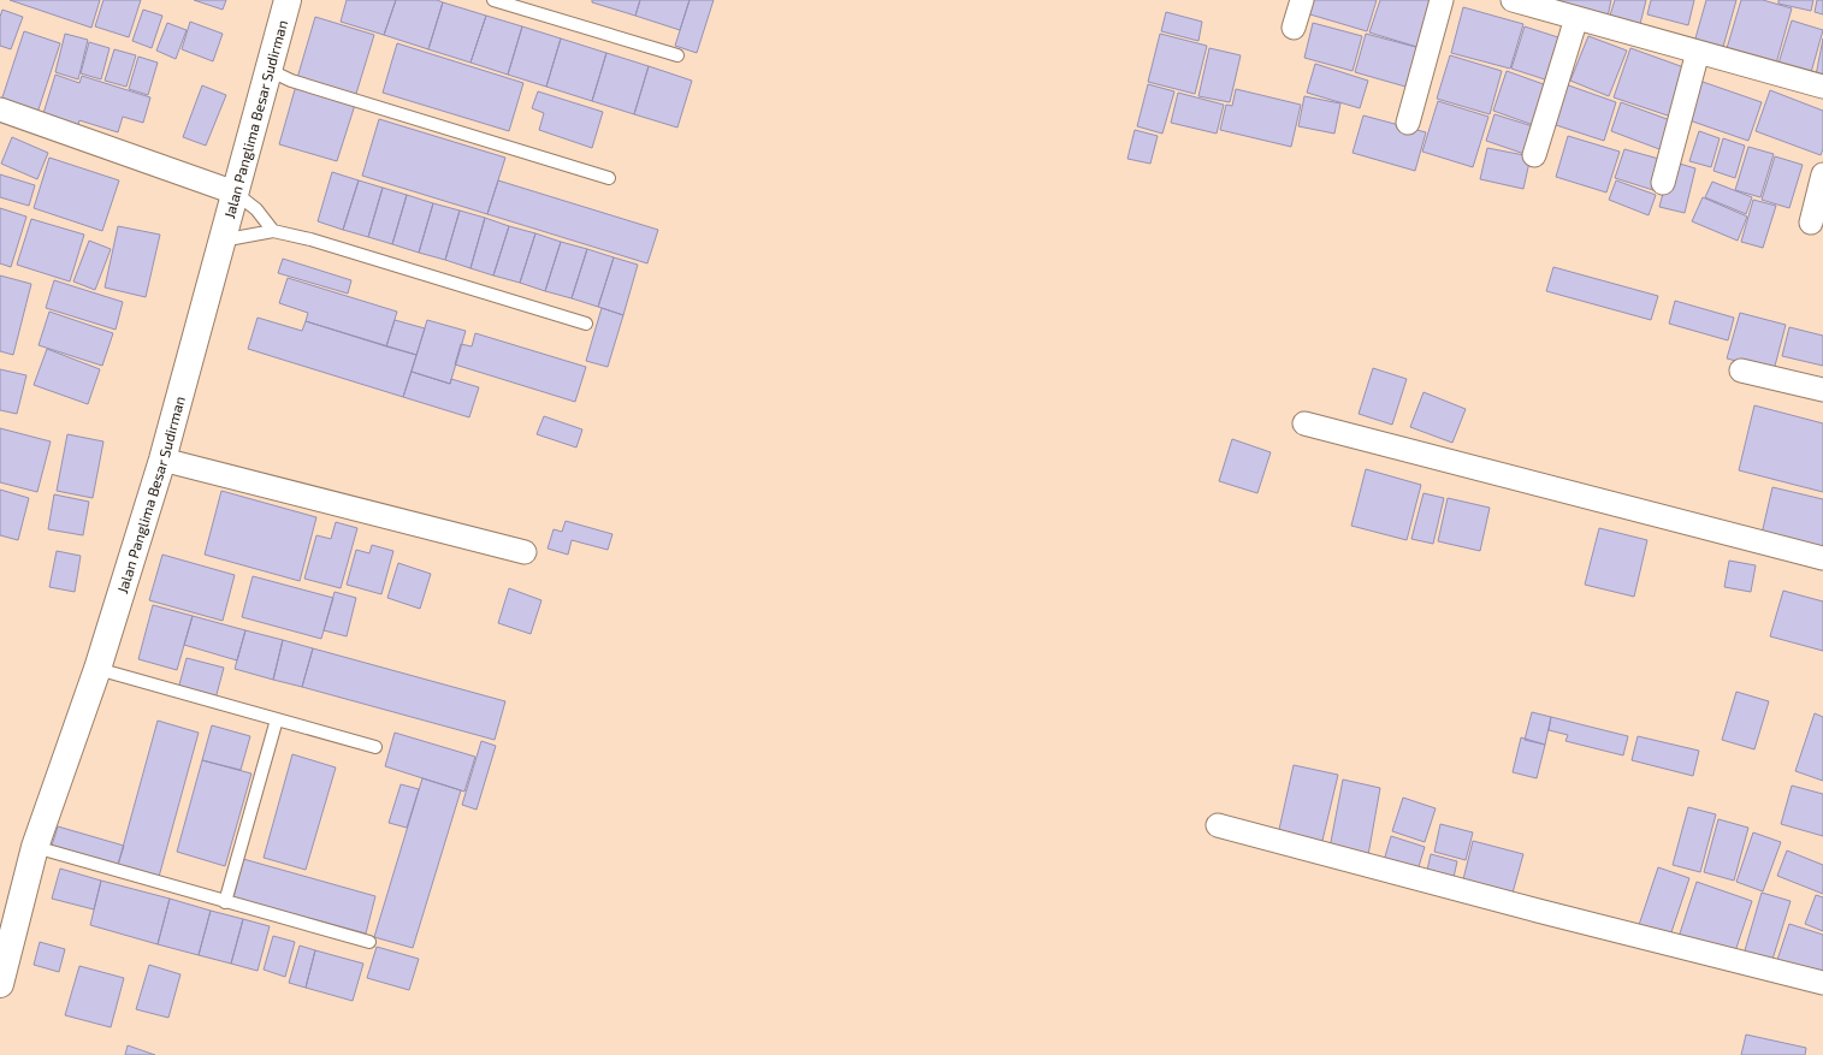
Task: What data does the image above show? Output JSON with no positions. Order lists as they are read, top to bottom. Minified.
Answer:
{"streets":{"main road":["Jalan Panglima Besar Sudirman"]}}
